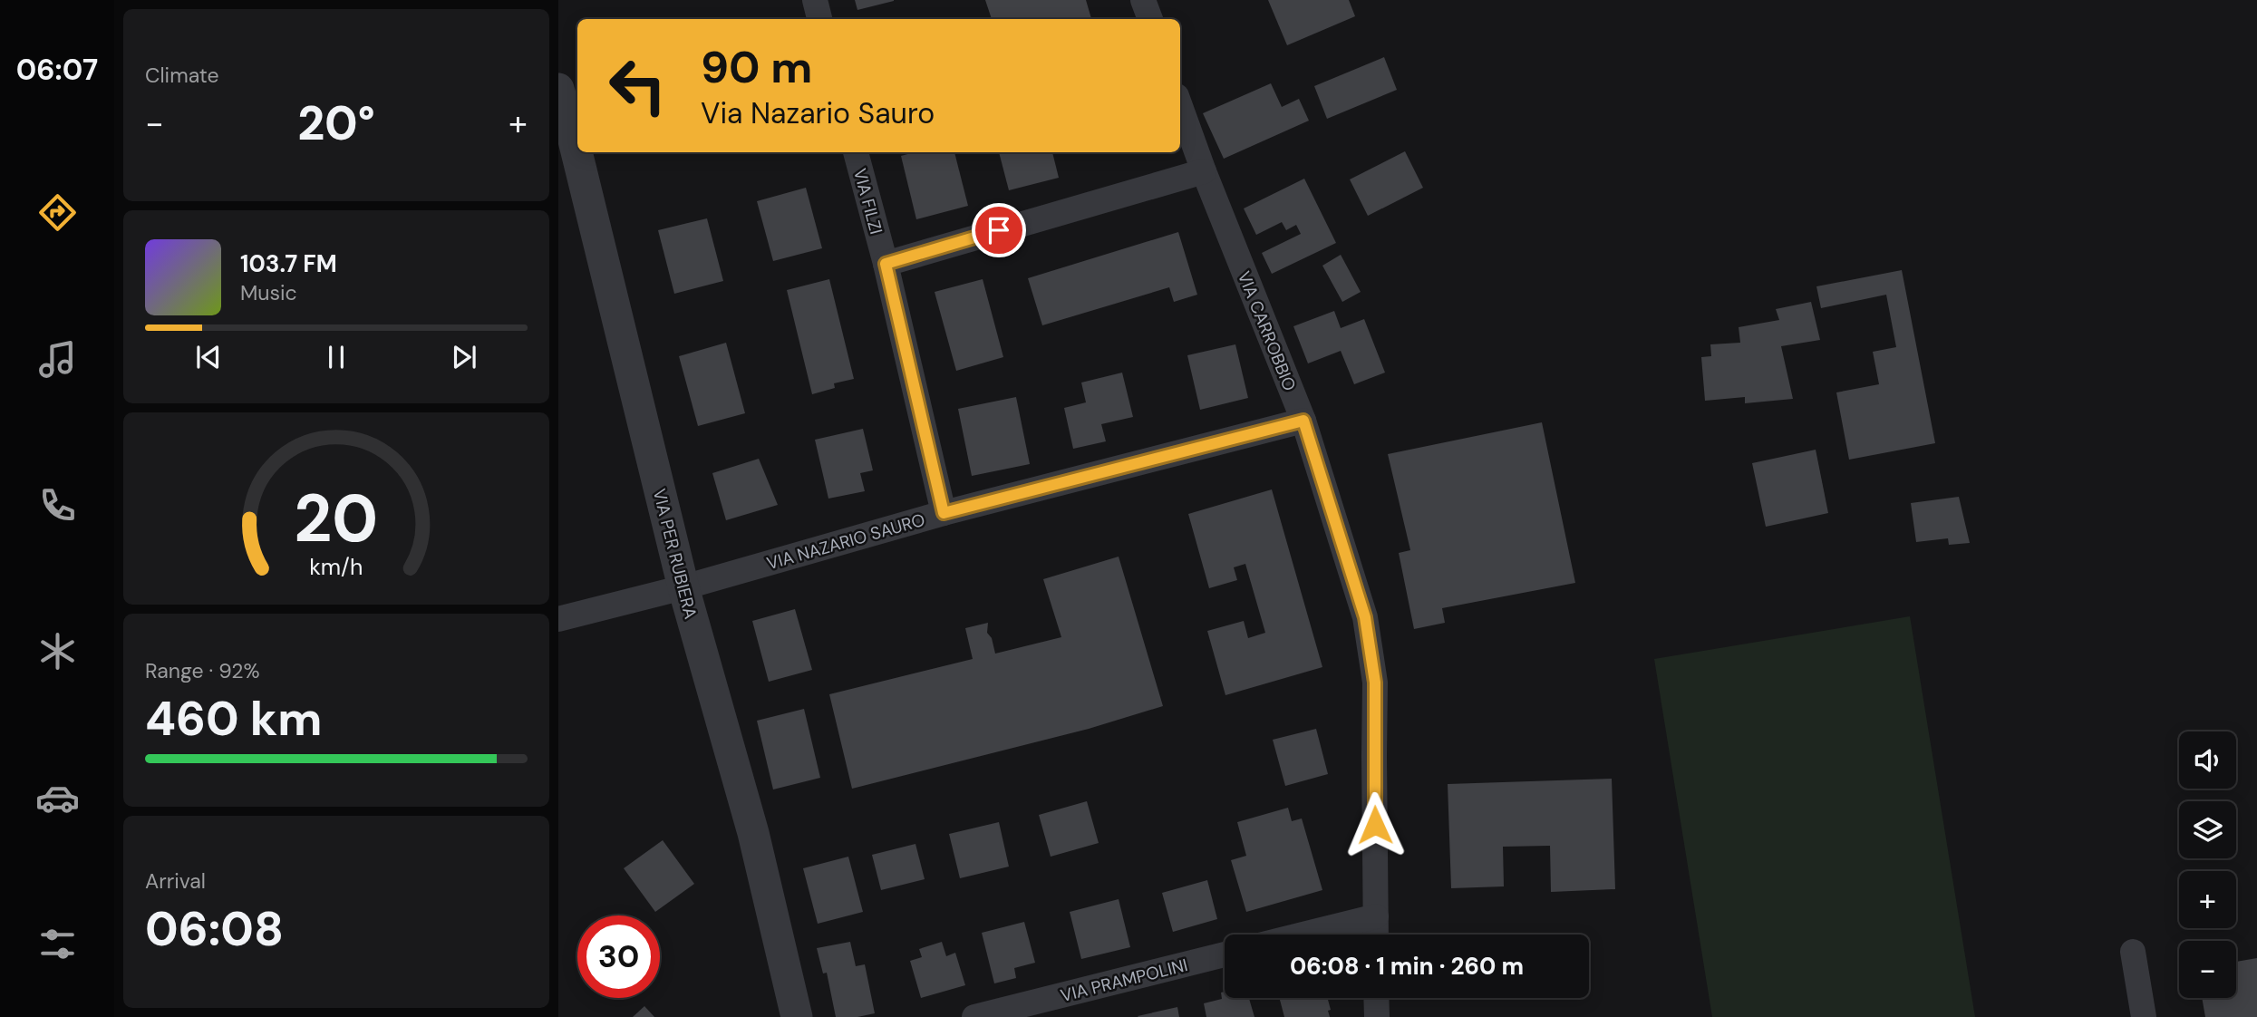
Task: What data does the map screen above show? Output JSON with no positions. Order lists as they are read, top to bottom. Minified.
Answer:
{"streets":{"street":["VIA FILZI","VIA CARROBBIO","VIA NAZARIO SAURO","VIA PER RUBIERA","VIA PRAMPOLINI"]},"crossings":[["VIA FILZI","VIA NAZARIO SAURO"],["VIA CARROBBIO","VIA NAZARIO SAURO"],["VIA NAZARIO SAURO","VIA PER RUBIERA"]],"page":{"tabs":"06:07","tile":["Climate",["Range · 92%","460 km"],["Arrival","06:08"]],"turn":["90 m","Via Nazario Sauro"],"heat":["−","20°","+"],"song":["103.7 FM","Music"],"map_buttons":["+","−"],"limit":"30","trip":"06:08 · 1 min · 260 m","gauge":["20","km/h"]}}
